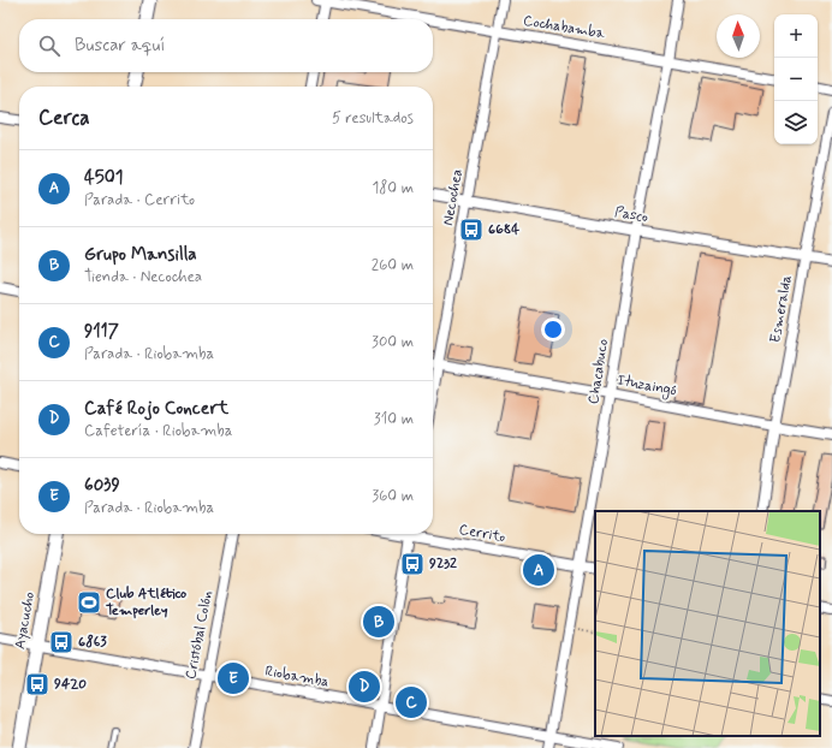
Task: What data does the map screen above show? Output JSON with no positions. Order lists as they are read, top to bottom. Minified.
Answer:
{"streets":{"main road":["Ayacucho"],"street":["Cochabamba","Necochea","Pasco","Esmeralda","Chacabuco","Ituzaingó","Cerrito","Cristóbal Colón","Riobamba"]},"crossings":[["Cochabamba","Necochea"],["Cochabamba","Chacabuco"],["Necochea","Pasco"],["Necochea","Ituzaingó"],["Pasco","Esmeralda"],["Pasco","Chacabuco"],["Esmeralda","Ituzaingó"],["Chacabuco","Ituzaingó"],["Chacabuco","Cerrito"],["Chacabuco","Riobamba"],["Ayacucho","Riobamba"],["Cristóbal Colón","Riobamba"]],"places":{"bus stop":["6684","9232","6863","9420"],"sports":["Club Atlético Temperley"]},"north":"top","page":{"map_buttons":["+","−"],"search":"Buscar aquí","heading":["Cerca","5 resultados"],"list":[{"mark":"A","name":"4501","note":"Parada · Cerrito","value":"180 m"},{"mark":"B","name":"Grupo Mansilla","note":"Tienda · Necochea","value":"260 m"},{"mark":"C","name":"9117","note":"Parada · Riobamba","value":"300 m"},{"mark":"D","name":"Café Rojo Concert","note":"Cafetería · Riobamba","value":"310 m"},{"mark":"E","name":"6039","note":"Parada · Riobamba","value":"360 m"}],"pins":["A","B","E","D","C"]}}
